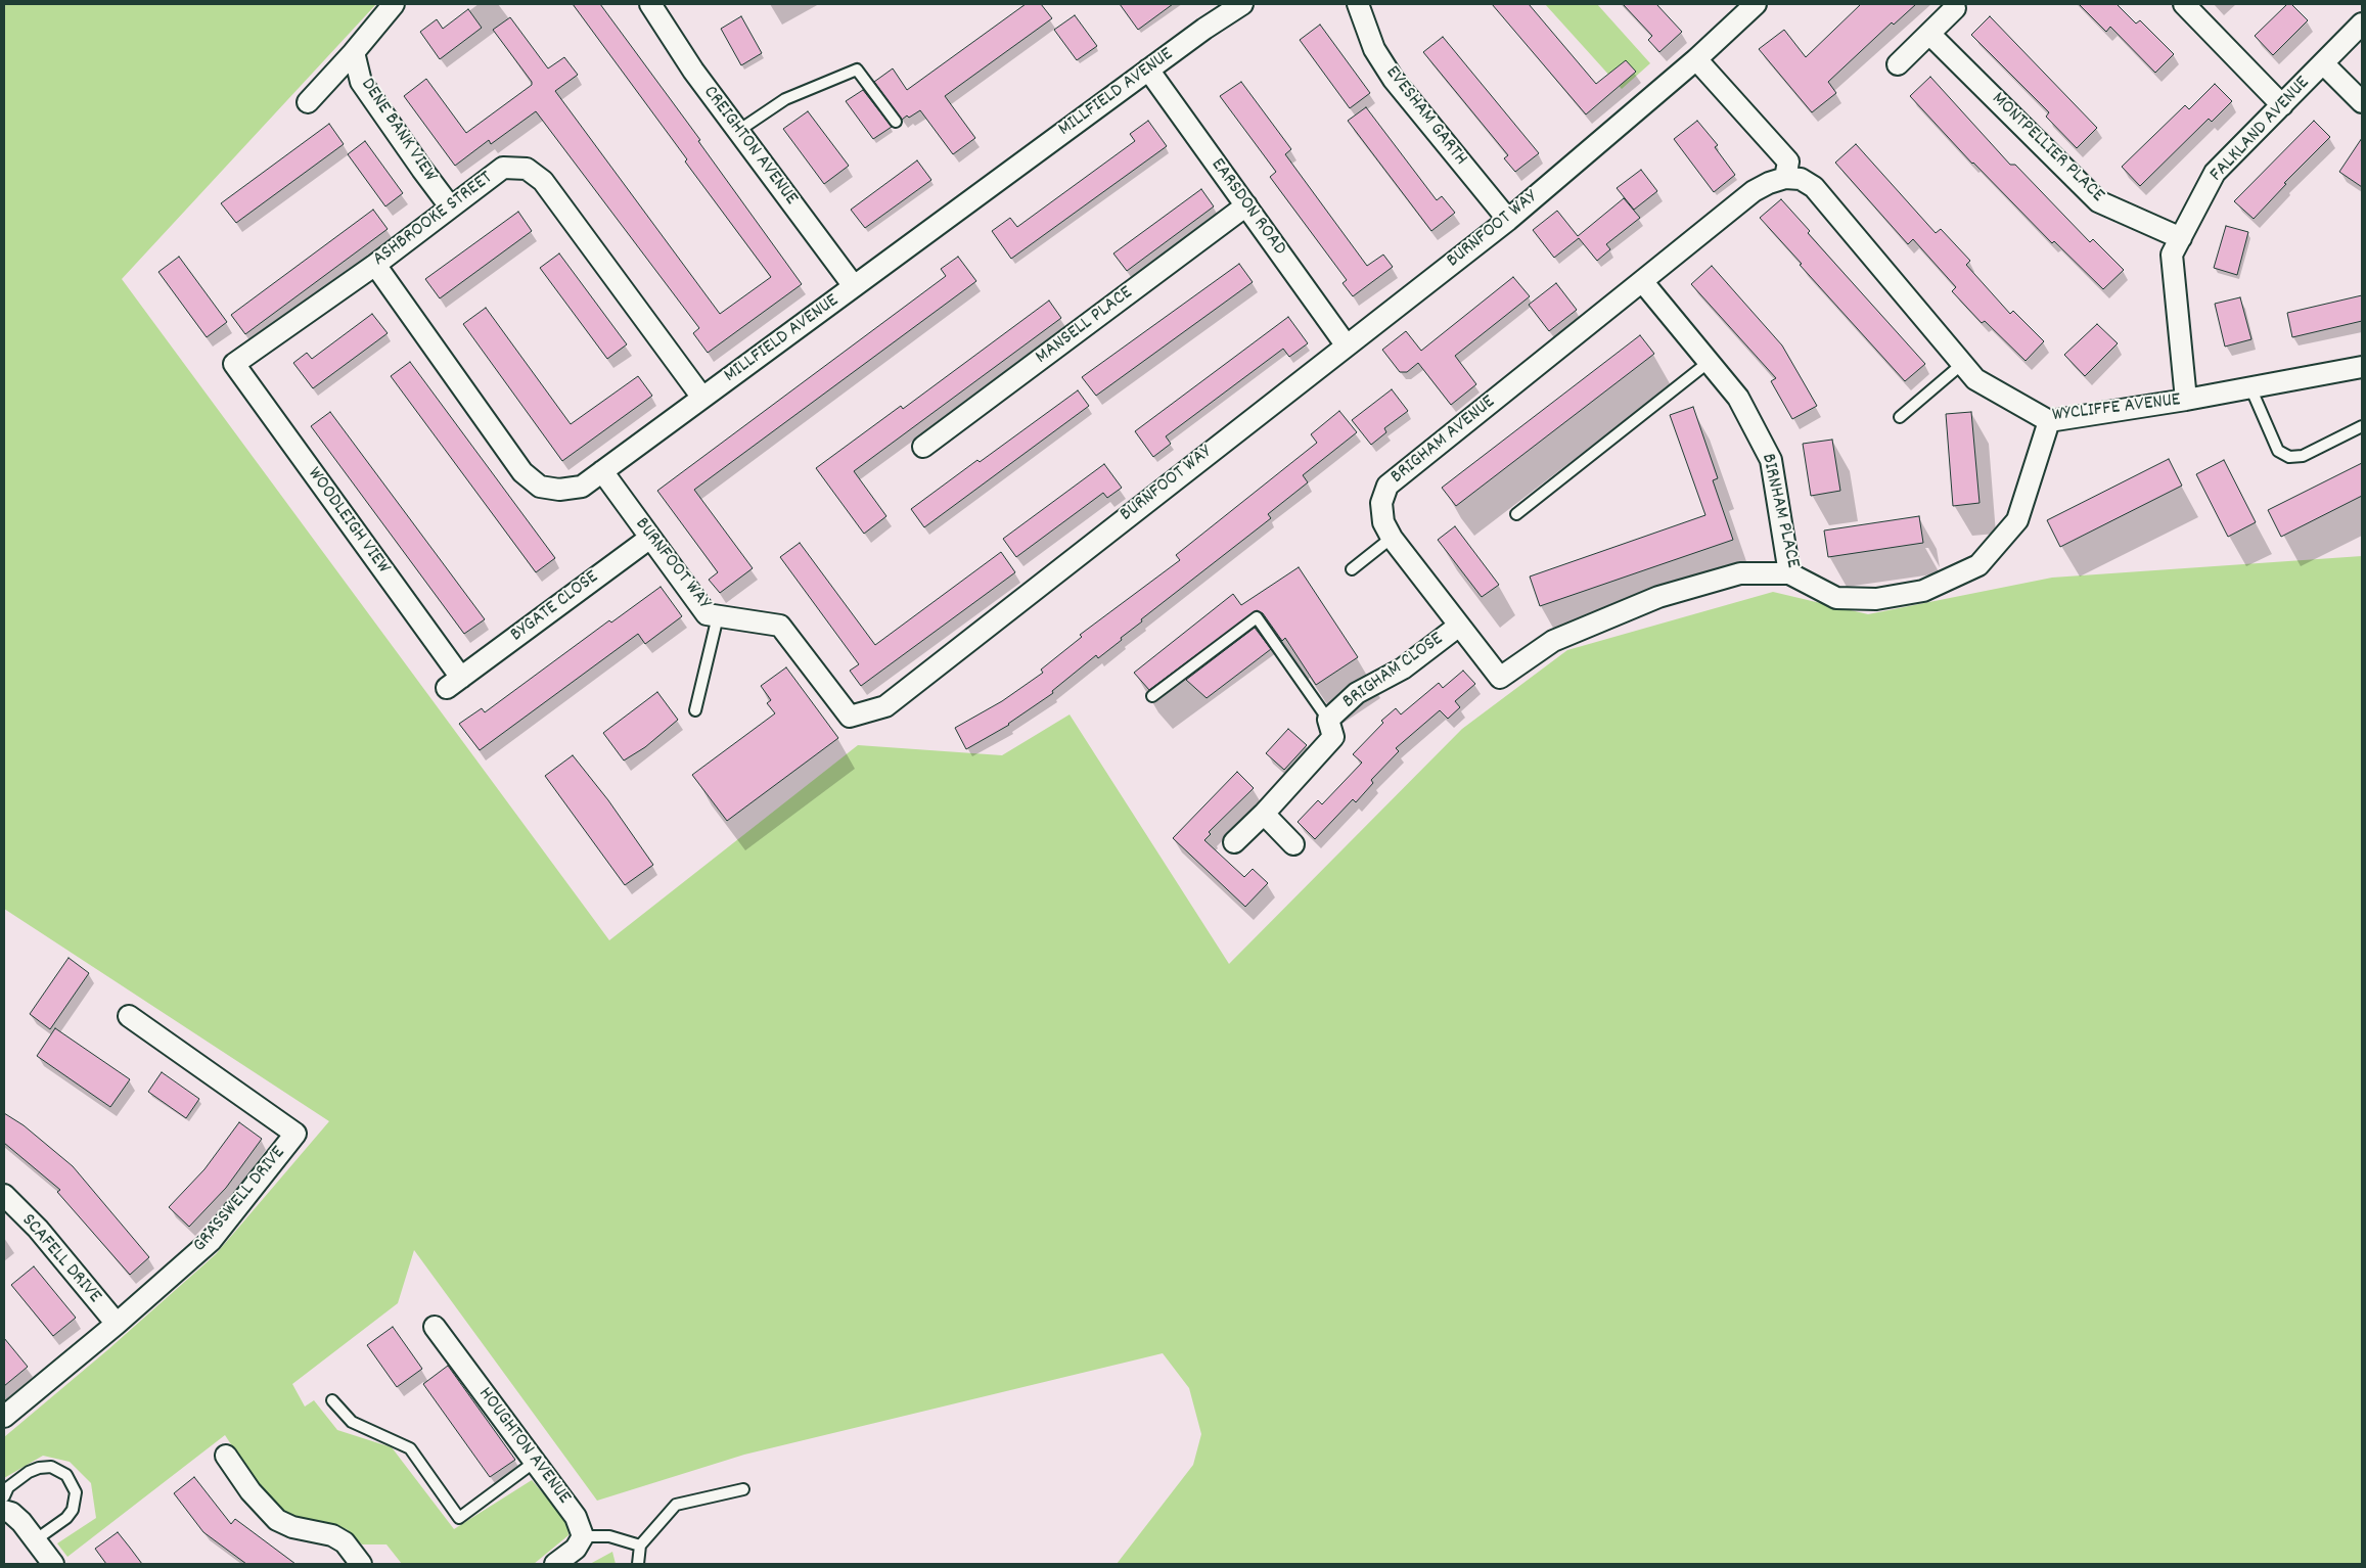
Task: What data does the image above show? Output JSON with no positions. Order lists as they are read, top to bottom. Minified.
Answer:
{"streets":{"street":["MILLFIELD AVENUE","EVESHAM GARTH","FALKLAND AVENUE","DENE BANK VIEW","CREIGHTON AVENUE","MONTPELLIER PLACE","EARSDON ROAD","ASHBROOKE STREET","BURNFOOT WAY","MANSELL PLACE","WYCLIFFE AVENUE","BRIGHAM AVENUE","BIRNHAM PLACE","WOODLEIGH VIEW","BYGATE CLOSE","BRIGHAM CLOSE","GRASSWELL DRIVE","SCAFELL DRIVE","HOUGHTON AVENUE"]},"crossings":[["MILLFIELD AVENUE","CREIGHTON AVENUE"],["MILLFIELD AVENUE","EARSDON ROAD"],["MILLFIELD AVENUE","ASHBROOKE STREET"],["MILLFIELD AVENUE","BURNFOOT WAY"],["EVESHAM GARTH","BURNFOOT WAY"],["FALKLAND AVENUE","MONTPELLIER PLACE"],["FALKLAND AVENUE","WYCLIFFE AVENUE"],["DENE BANK VIEW","ASHBROOKE STREET"],["EARSDON ROAD","BURNFOOT WAY"],["EARSDON ROAD","MANSELL PLACE"],["ASHBROOKE STREET","WOODLEIGH VIEW"],["BURNFOOT WAY","BYGATE CLOSE"],["WYCLIFFE AVENUE","BRIGHAM AVENUE"],["WYCLIFFE AVENUE","BIRNHAM PLACE"],["BRIGHAM AVENUE","BIRNHAM PLACE"],["BRIGHAM AVENUE","BRIGHAM CLOSE"],["WOODLEIGH VIEW","BYGATE CLOSE"],["GRASSWELL DRIVE","SCAFELL DRIVE"]]}
